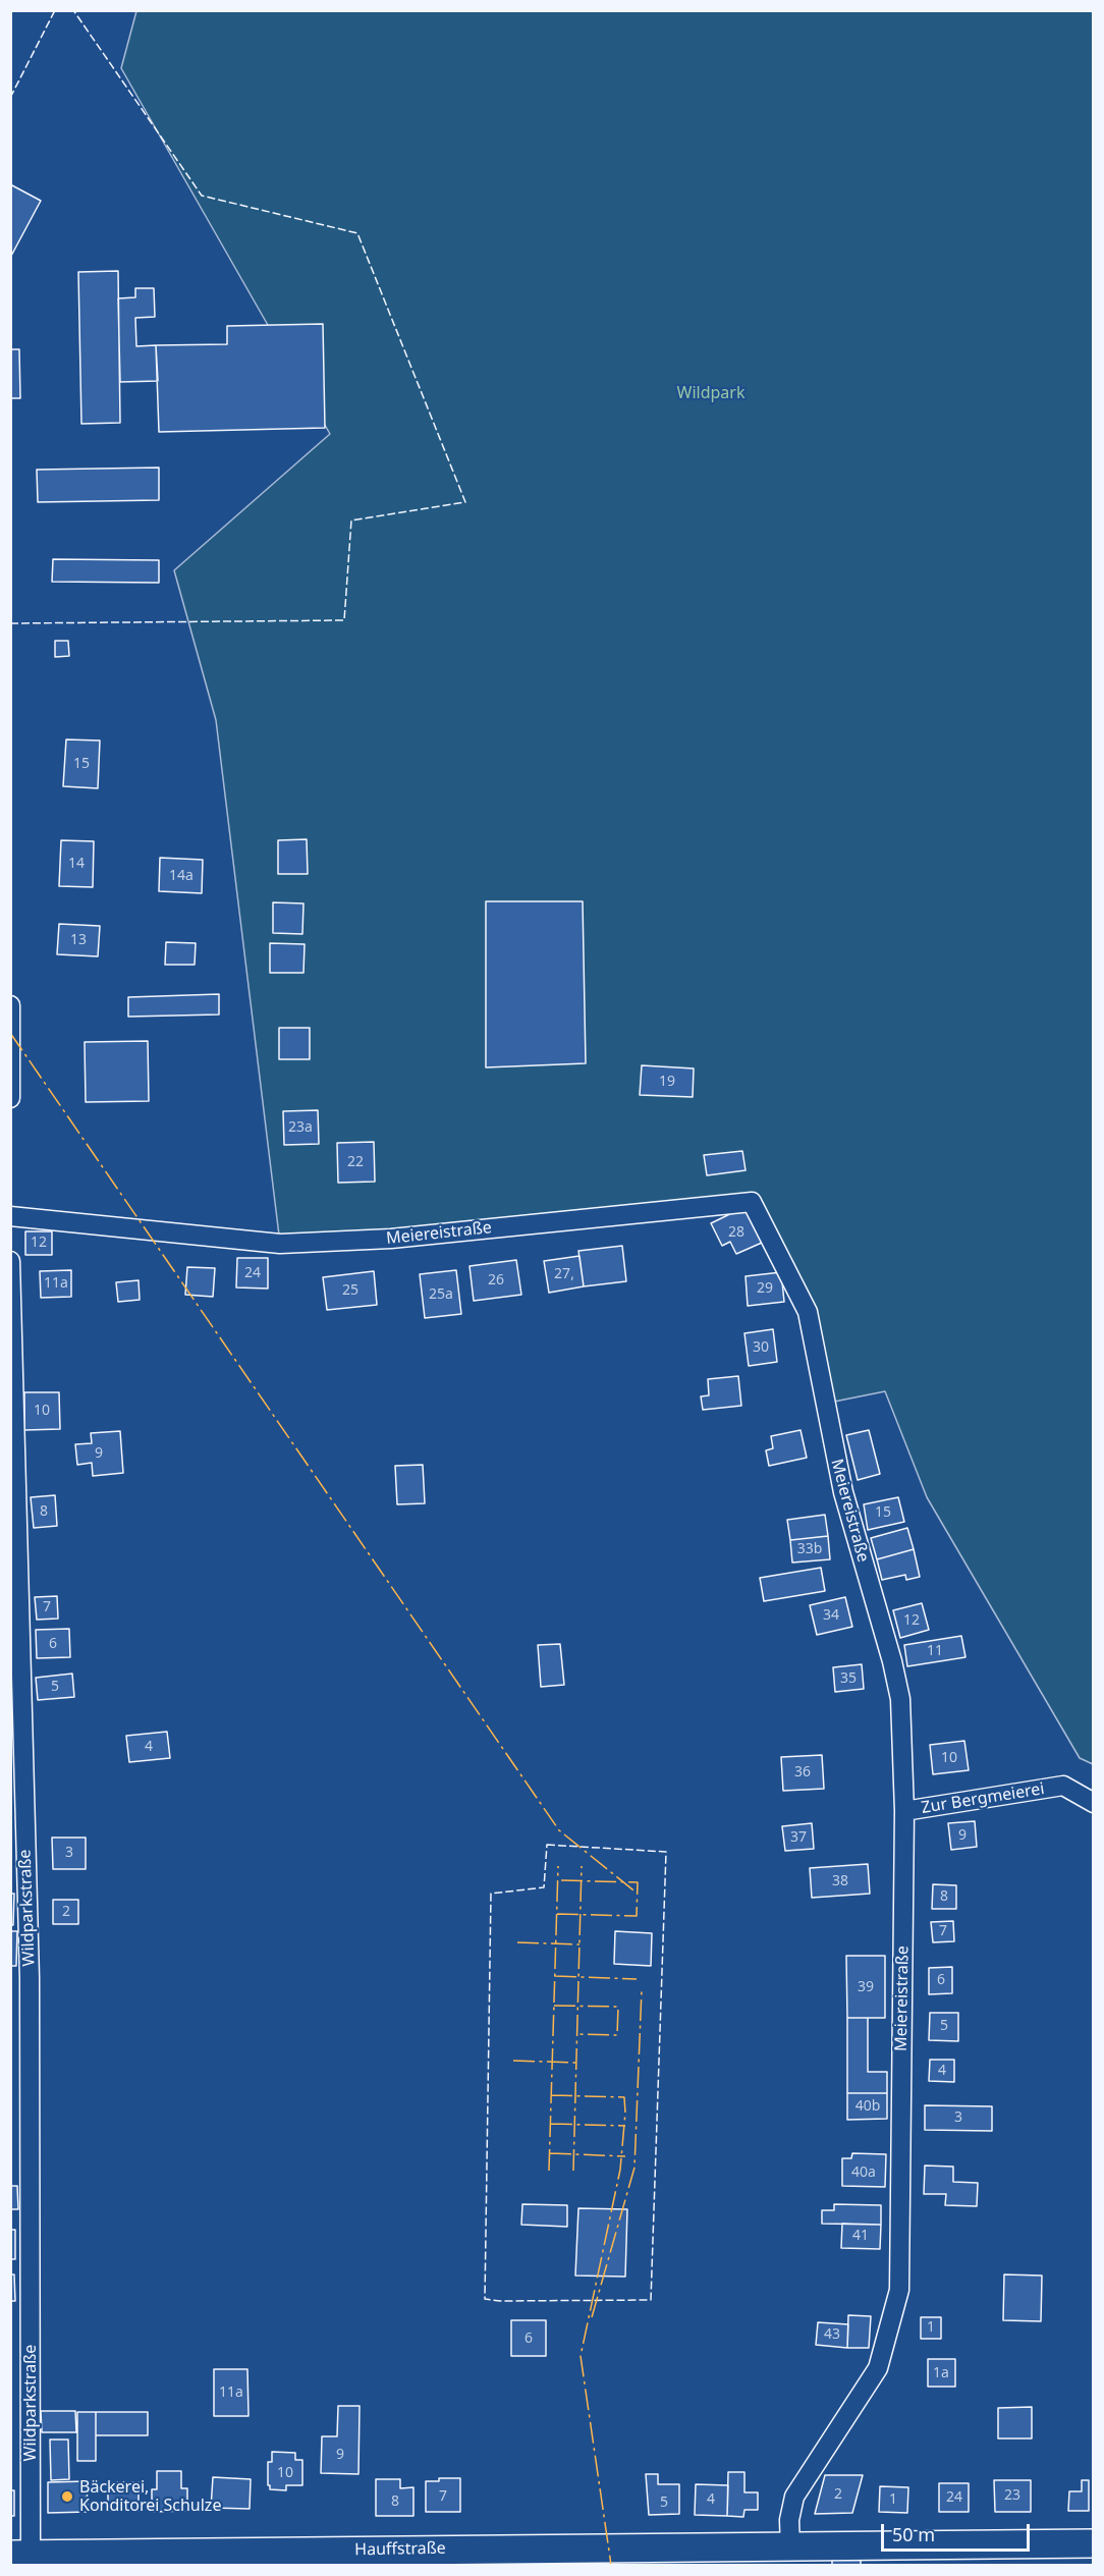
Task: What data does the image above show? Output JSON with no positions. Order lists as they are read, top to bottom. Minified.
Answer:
{"streets":{"main road":["Hauffstraße"],"street":["Meiereistraße","Zur Bergmeierei","Wildparkstraße"]},"crossings":[["Meiereistraße","Zur Bergmeierei"],["Meiereistraße","Hauffstraße"],["Wildparkstraße","Hauffstraße"]],"parks":["Wildpark"],"places":["Bäckerei, Konditorei Schulze"],"house_numbers":["15","14","14a","13","19","23a","22","28","12","24","27,","26","11a","29","25","25a","30","10","9","8","15","33b","7","34","12","6","11","35","5","4","10","36","9","37","3","38","8","2","7","6","39","5","4","40b","3","40a","41","1","43","6","1a","11a","9","10","2","23","7","24","4","1","8","5"],"scale_bar":"50 m"}
